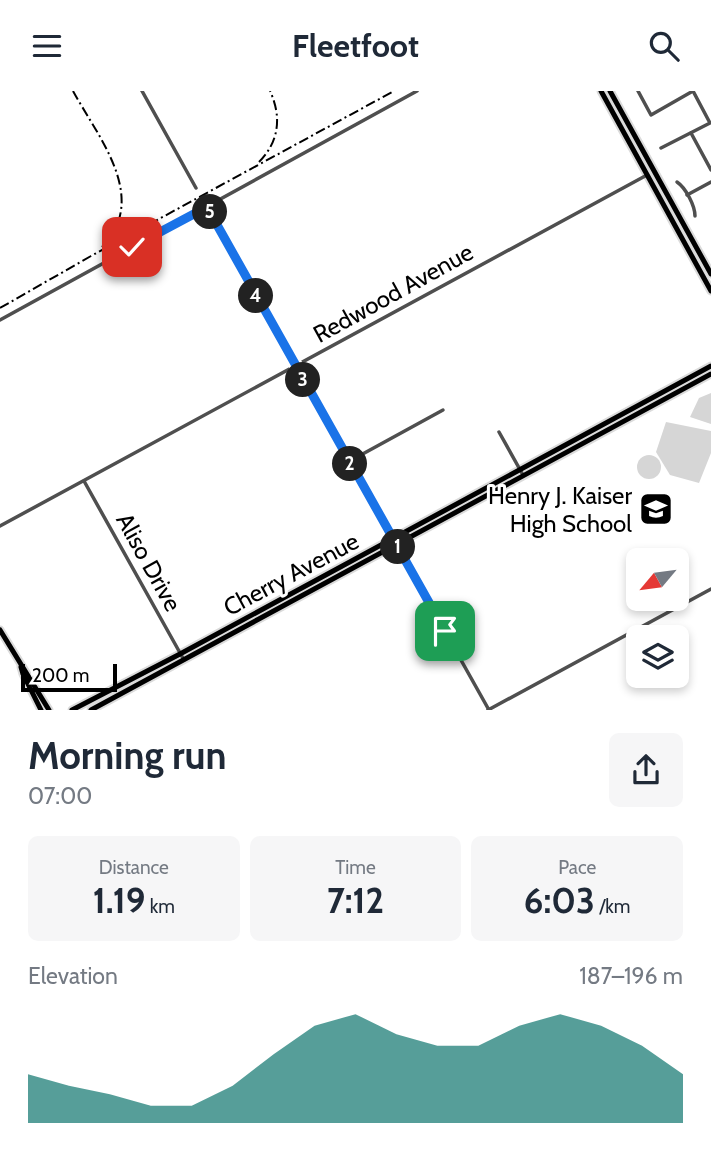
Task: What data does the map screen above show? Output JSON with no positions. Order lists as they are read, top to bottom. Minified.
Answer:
{"streets":{"main road":["Cherry Avenue"],"street":["Redwood Avenue","Aliso Drive"]},"crossings":[["Redwood Avenue","Aliso Drive"],["Aliso Drive","Cherry Avenue"]],"places":{"school or university":["Henry J. Kaiser High School"]},"scale_bar":"200 m","north":"bottom left","page":{"header":"Fleetfoot","pins":["5","4","3","2","1"],"scale":"200 m","heading":["Morning run","07:00"],"stats":[["Distance","1.19 km"],["Time","7:12"],["Pace","6:03 /km"]],"chart":["Elevation","187–196 m"]}}
